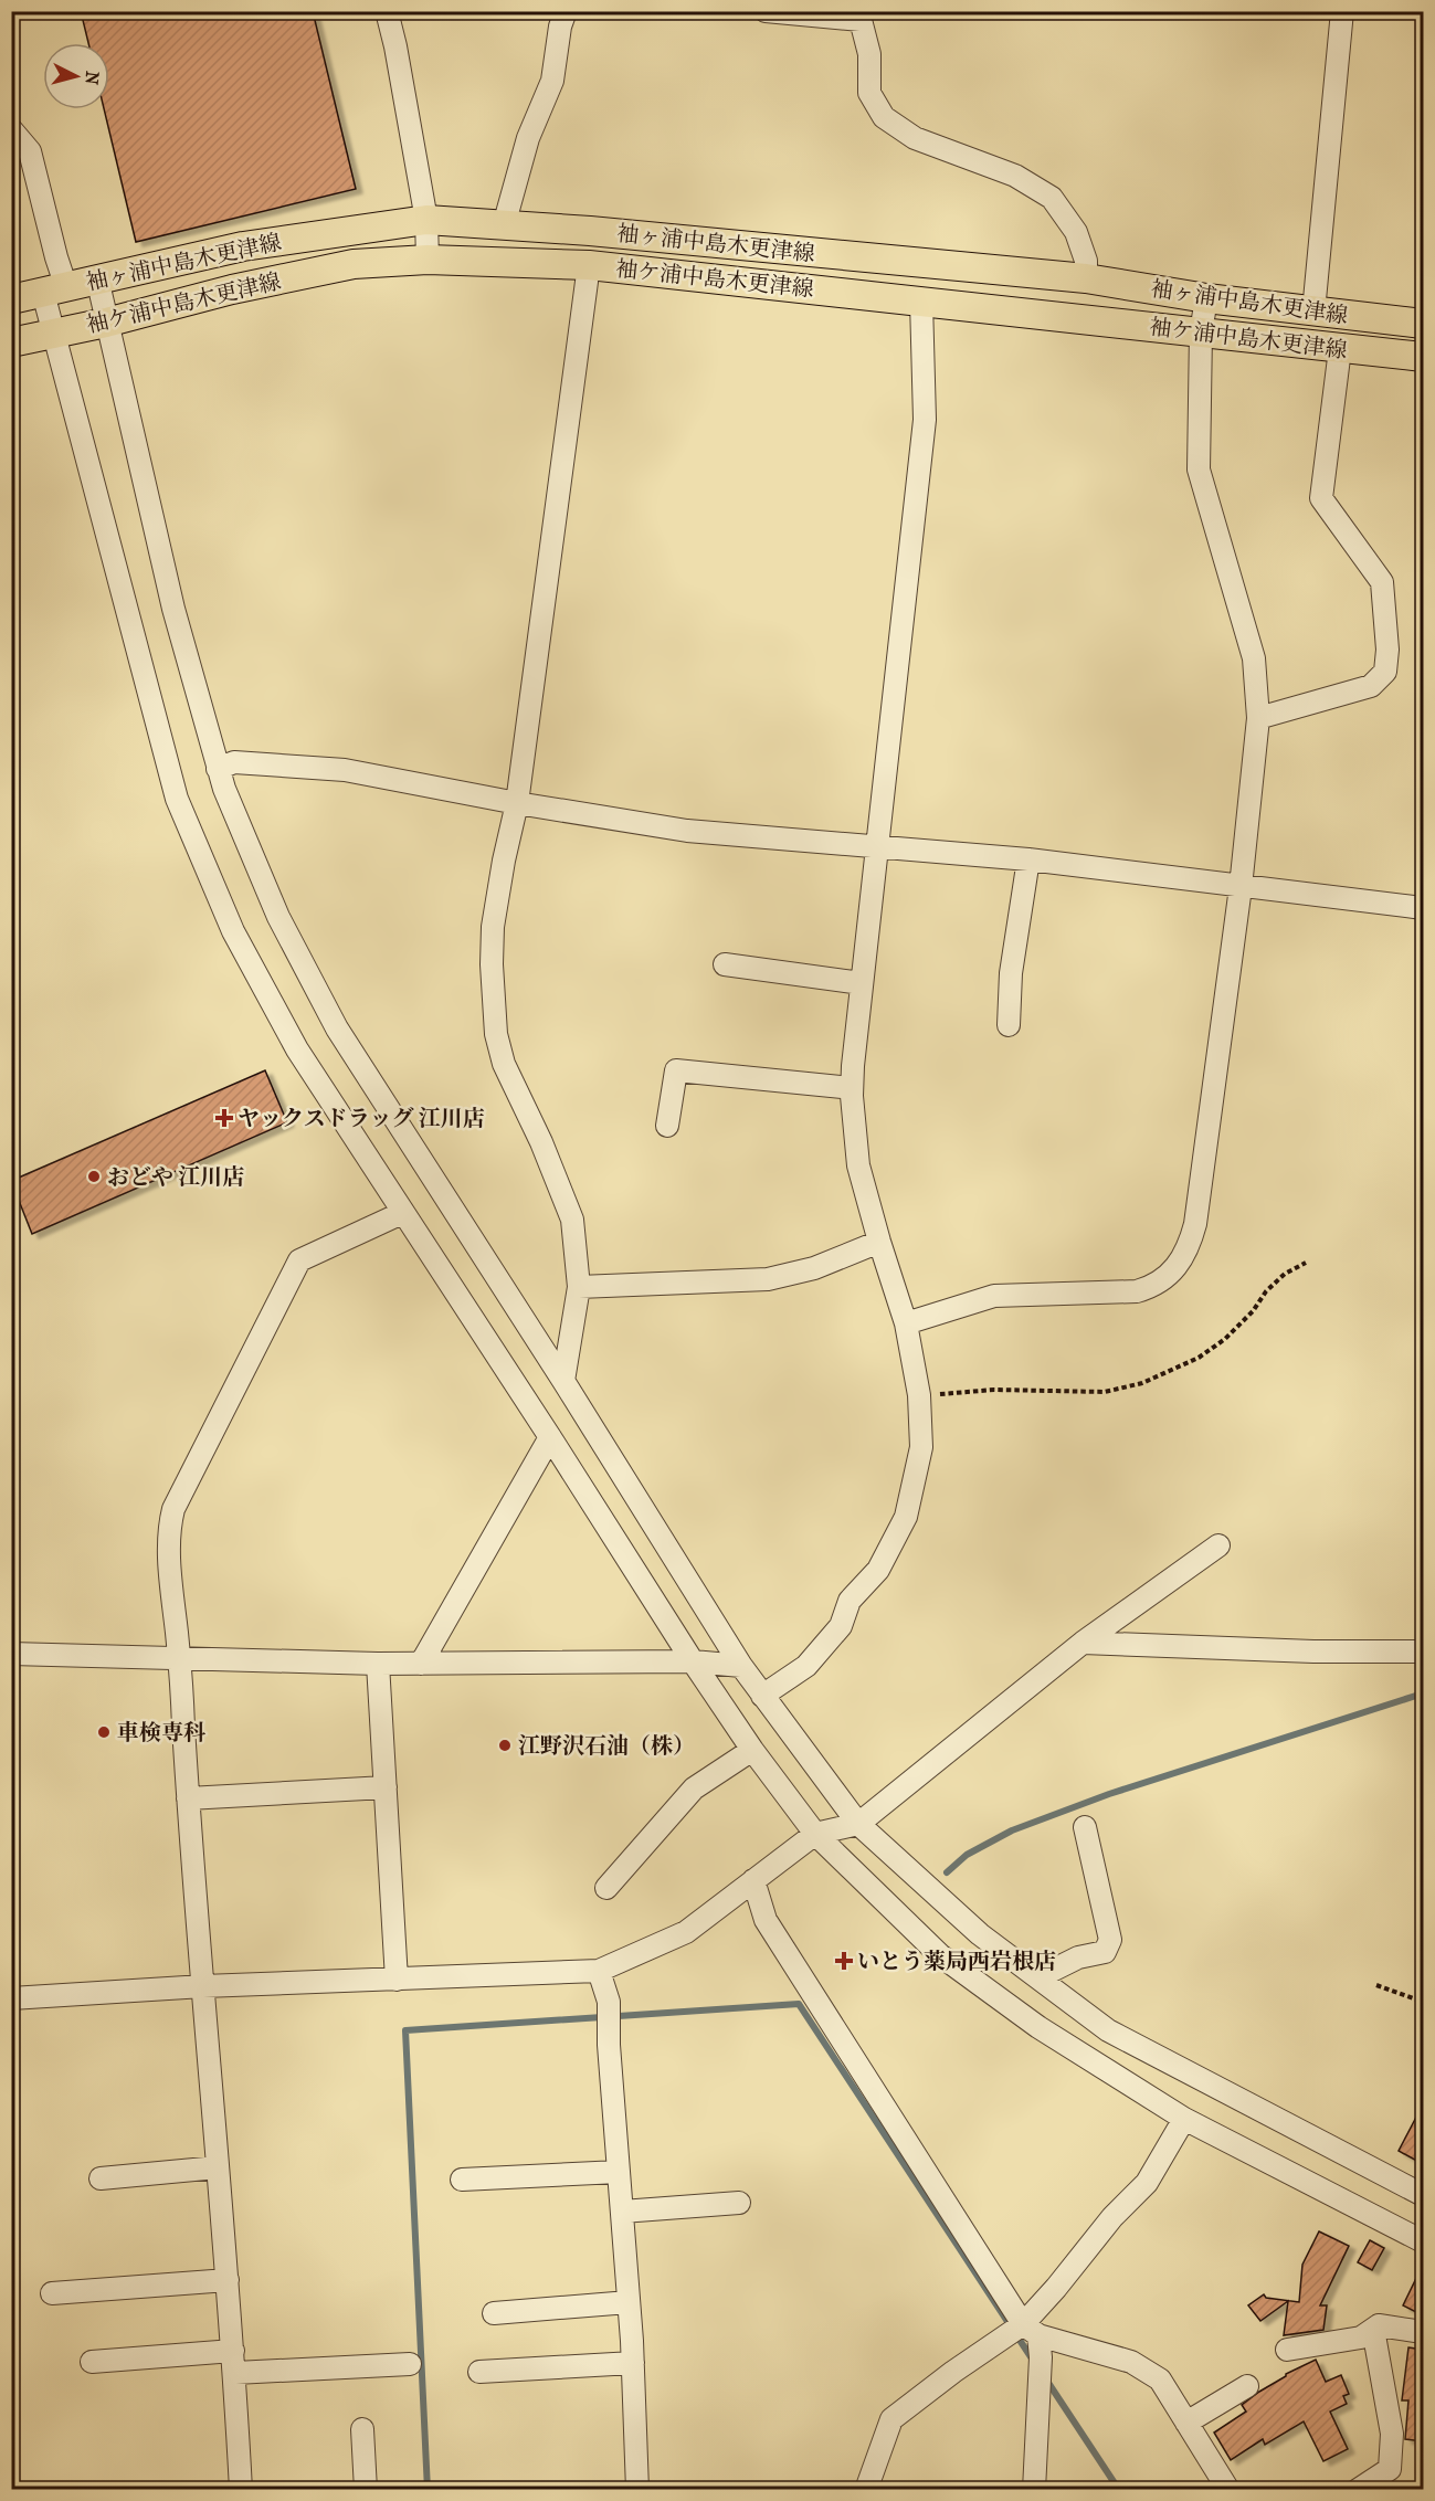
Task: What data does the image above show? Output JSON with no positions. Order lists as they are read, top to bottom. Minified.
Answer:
{"streets":{"main road":["袖ヶ浦中島木更津線","袖ケ浦中島木更津線"]},"places":{"health":["ヤックスドラッグ 江川店","いとう薬局西岩根店"],"other":["おどや 江川店","車検専科","江野沢石油（株）"]},"north":"right"}
